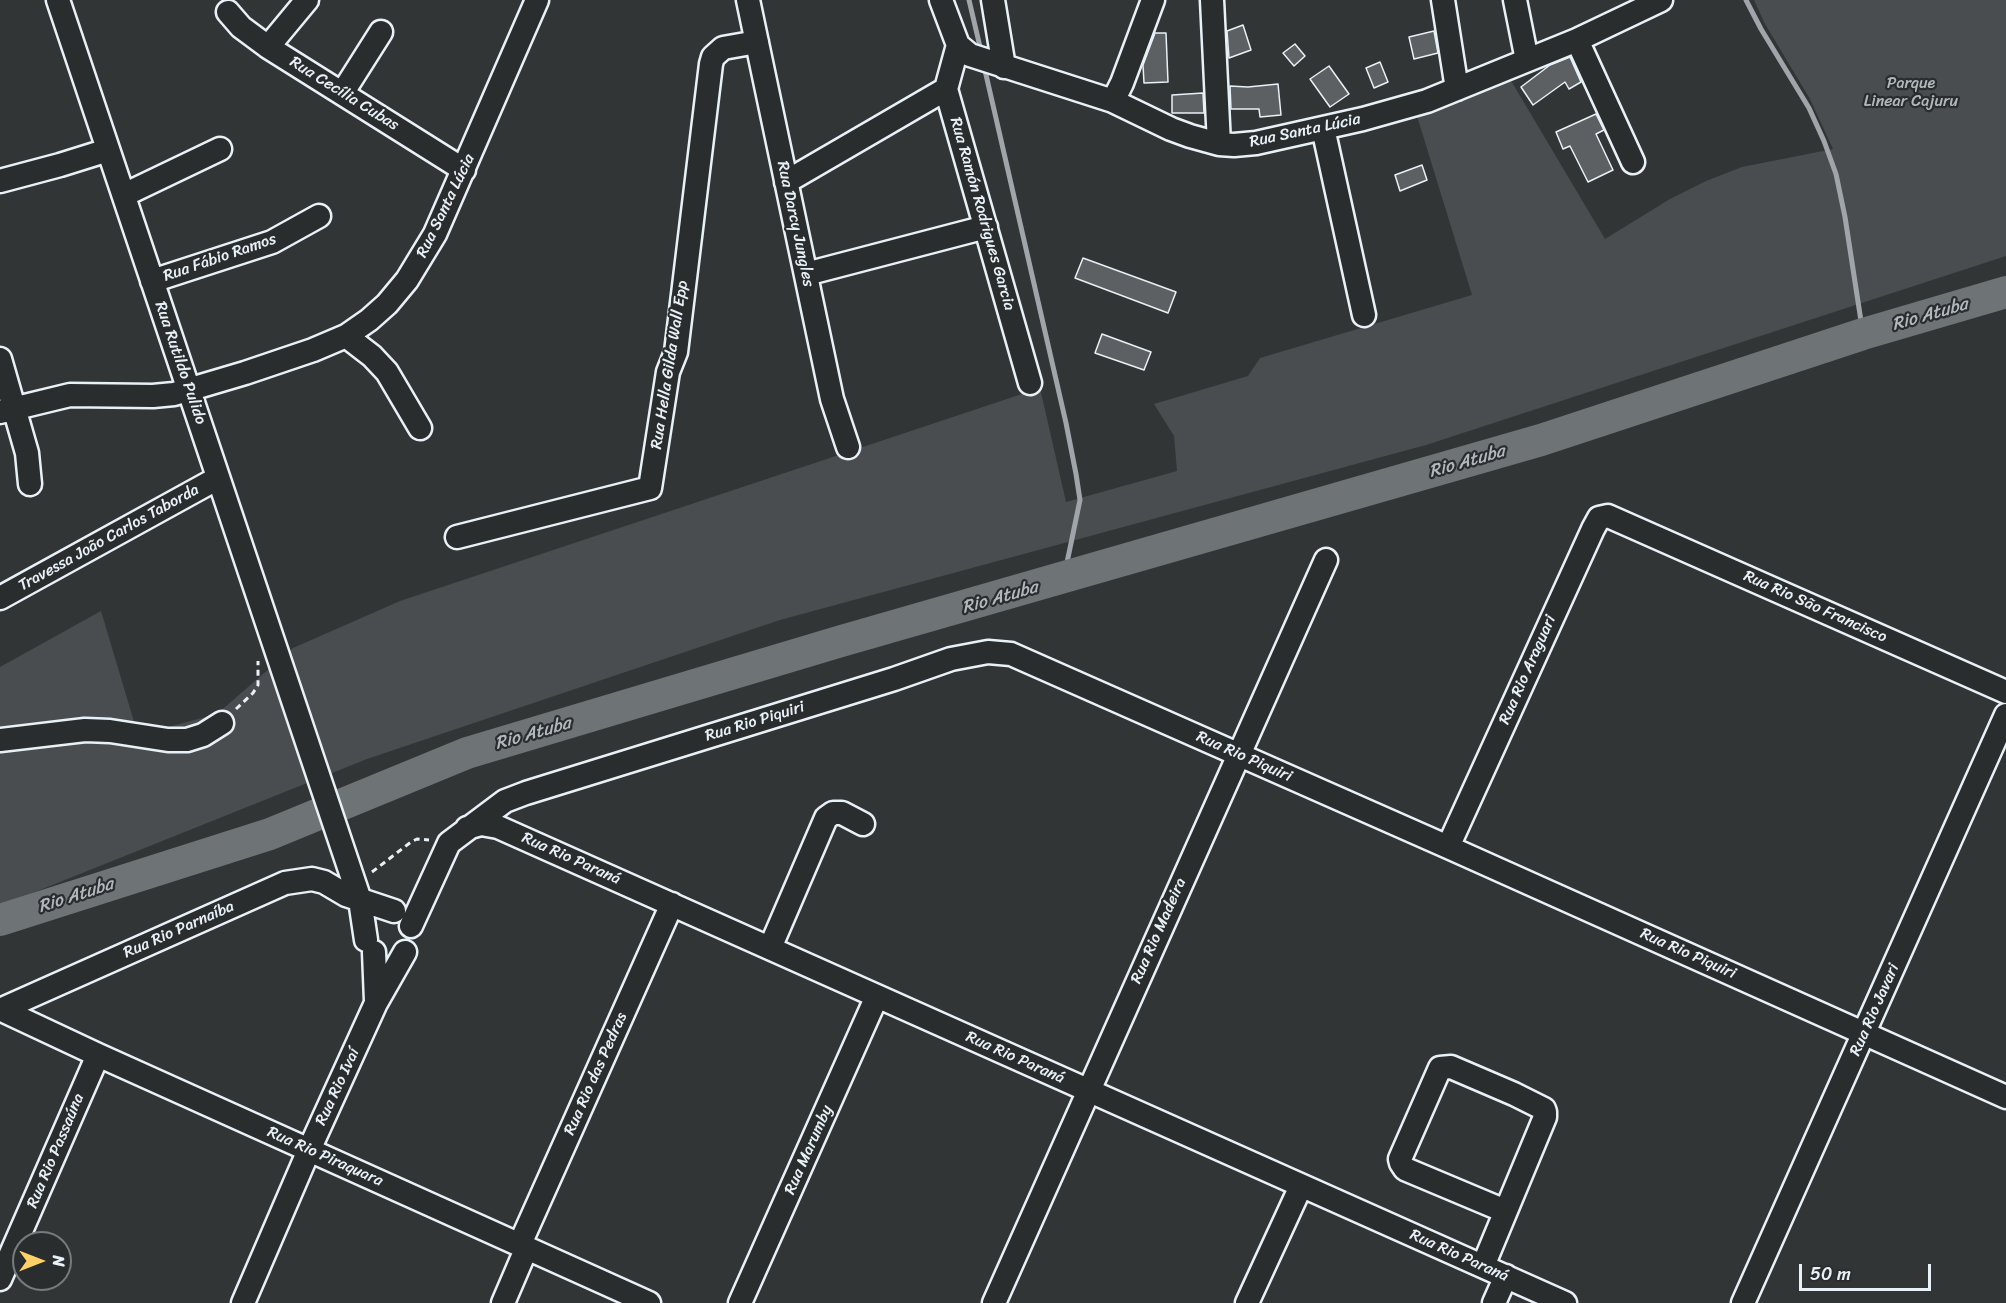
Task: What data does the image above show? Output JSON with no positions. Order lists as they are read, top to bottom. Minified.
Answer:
{"streets":{"street":["Rua Cecília Cubas","Rua Santa Lúcia","Rua Ramón Rodrigues Garcia","Rua Darcy Jungles","Rua Fábio Ramos","Rua Rutildo Pulido","Rua Hella Gilda Wall Epp","Travessa João Carlos Taborda","Rua Rio São Francisco","Rua Rio Araguari","Rua Rio Piquiri","Rua Rio Paraná","Rua Rio Parnaíba","Rua Rio Madeira","Rua Rio Javari","Rua Rio das Pedras","Rua Rio Ivaí","Rua Marumby","Rua Rio Passaúna","Rua Rio Piraquara"]},"crossings":[["Rua Cecília Cubas","Rua Santa Lúcia"],["Rua Santa Lúcia","Rua Rutildo Pulido"],["Rua Darcy Jungles","Rua Hella Gilda Wall Epp"],["Rua Fábio Ramos","Rua Rutildo Pulido"],["Rua Rutildo Pulido","Travessa João Carlos Taborda"],["Rua Rutildo Pulido","Rua Rio Parnaíba"],["Rua Rutildo Pulido","Rua Rio Ivaí"],["Rua Rio São Francisco","Rua Rio Araguari"],["Rua Rio Araguari","Rua Rio Piquiri"],["Rua Rio Piquiri","Rua Rio Paraná"],["Rua Rio Piquiri","Rua Rio Madeira"],["Rua Rio Piquiri","Rua Rio Javari"],["Rua Rio Paraná","Rua Rio Madeira"],["Rua Rio Paraná","Rua Rio das Pedras"],["Rua Rio Paraná","Rua Marumby"],["Rua Rio Parnaíba","Rua Rio Ivaí"],["Rua Rio Parnaíba","Rua Rio Piraquara"],["Rua Rio das Pedras","Rua Rio Piraquara"],["Rua Rio Ivaí","Rua Rio Piraquara"],["Rua Rio Passaúna","Rua Rio Piraquara"]],"water":["Rio Atuba"],"parks":["Parque Linear Cajuru"],"scale_bar":"50 m","north":"right"}
